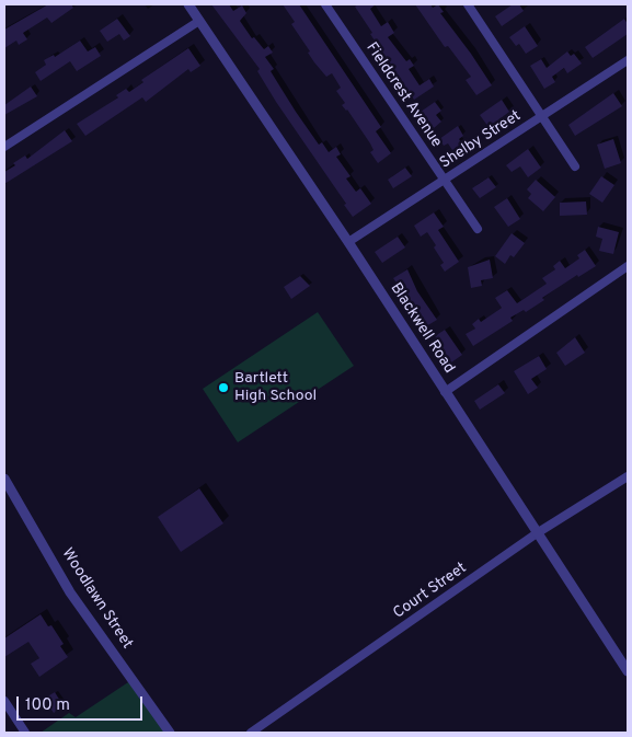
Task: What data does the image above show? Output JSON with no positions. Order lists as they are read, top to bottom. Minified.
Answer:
{"streets":{"street":["Fieldcrest Avenue","Shelby Street","Blackwell Road","Court Street","Woodlawn Street"]},"crossings":[["Fieldcrest Avenue","Shelby Street"],["Shelby Street","Blackwell Road"],["Blackwell Road","Court Street"]],"places":["Bartlett High School"],"scale_bar":"100 m"}
